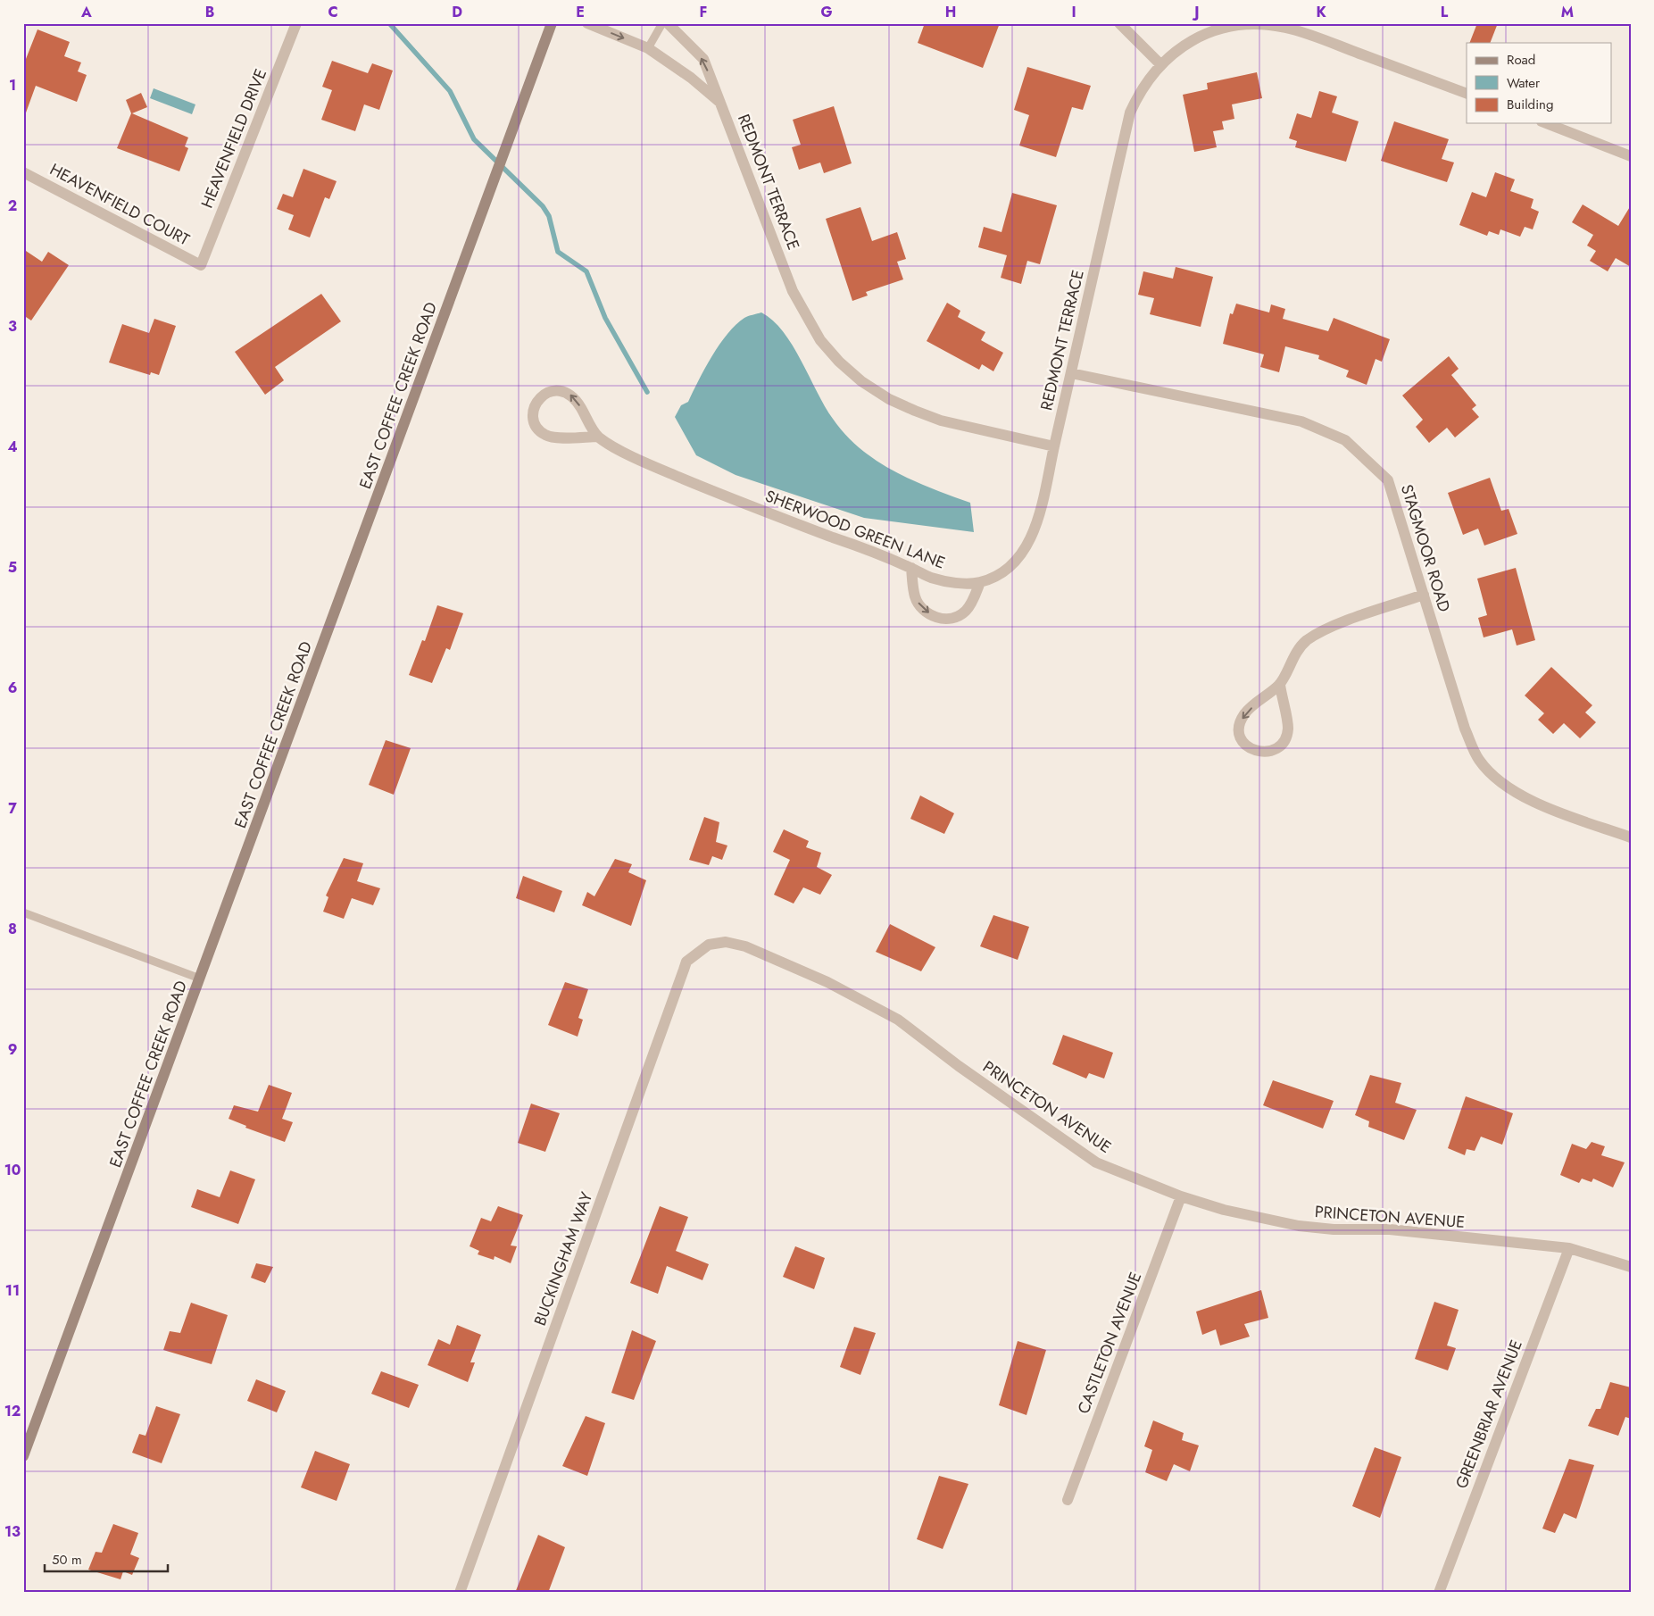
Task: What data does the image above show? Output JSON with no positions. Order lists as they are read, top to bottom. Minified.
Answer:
{"streets":{"street":["HEAVENFIELD DRIVE","REDMONT TERRACE","HEAVENFIELD COURT","EAST COFFEE CREEK ROAD","SHERWOOD GREEN LANE","STAGMOOR ROAD","PRINCETON AVENUE","BUCKINGHAM WAY","CASTLETON AVENUE","GREENBRIAR AVENUE"]},"crossings":[["HEAVENFIELD DRIVE","HEAVENFIELD COURT"],["REDMONT TERRACE","SHERWOOD GREEN LANE"],["REDMONT TERRACE","STAGMOOR ROAD"],["PRINCETON AVENUE","BUCKINGHAM WAY"],["PRINCETON AVENUE","CASTLETON AVENUE"],["PRINCETON AVENUE","GREENBRIAR AVENUE"]],"legend":["Road","Water","Building"],"scale_bar":"50 m","grid":{"columns":["A","B","C","D","E","F","G","H","I","J","K","L","M"],"rows":["1","2","3","4","5","6","7","8","9","10","11","12","13"]}}
